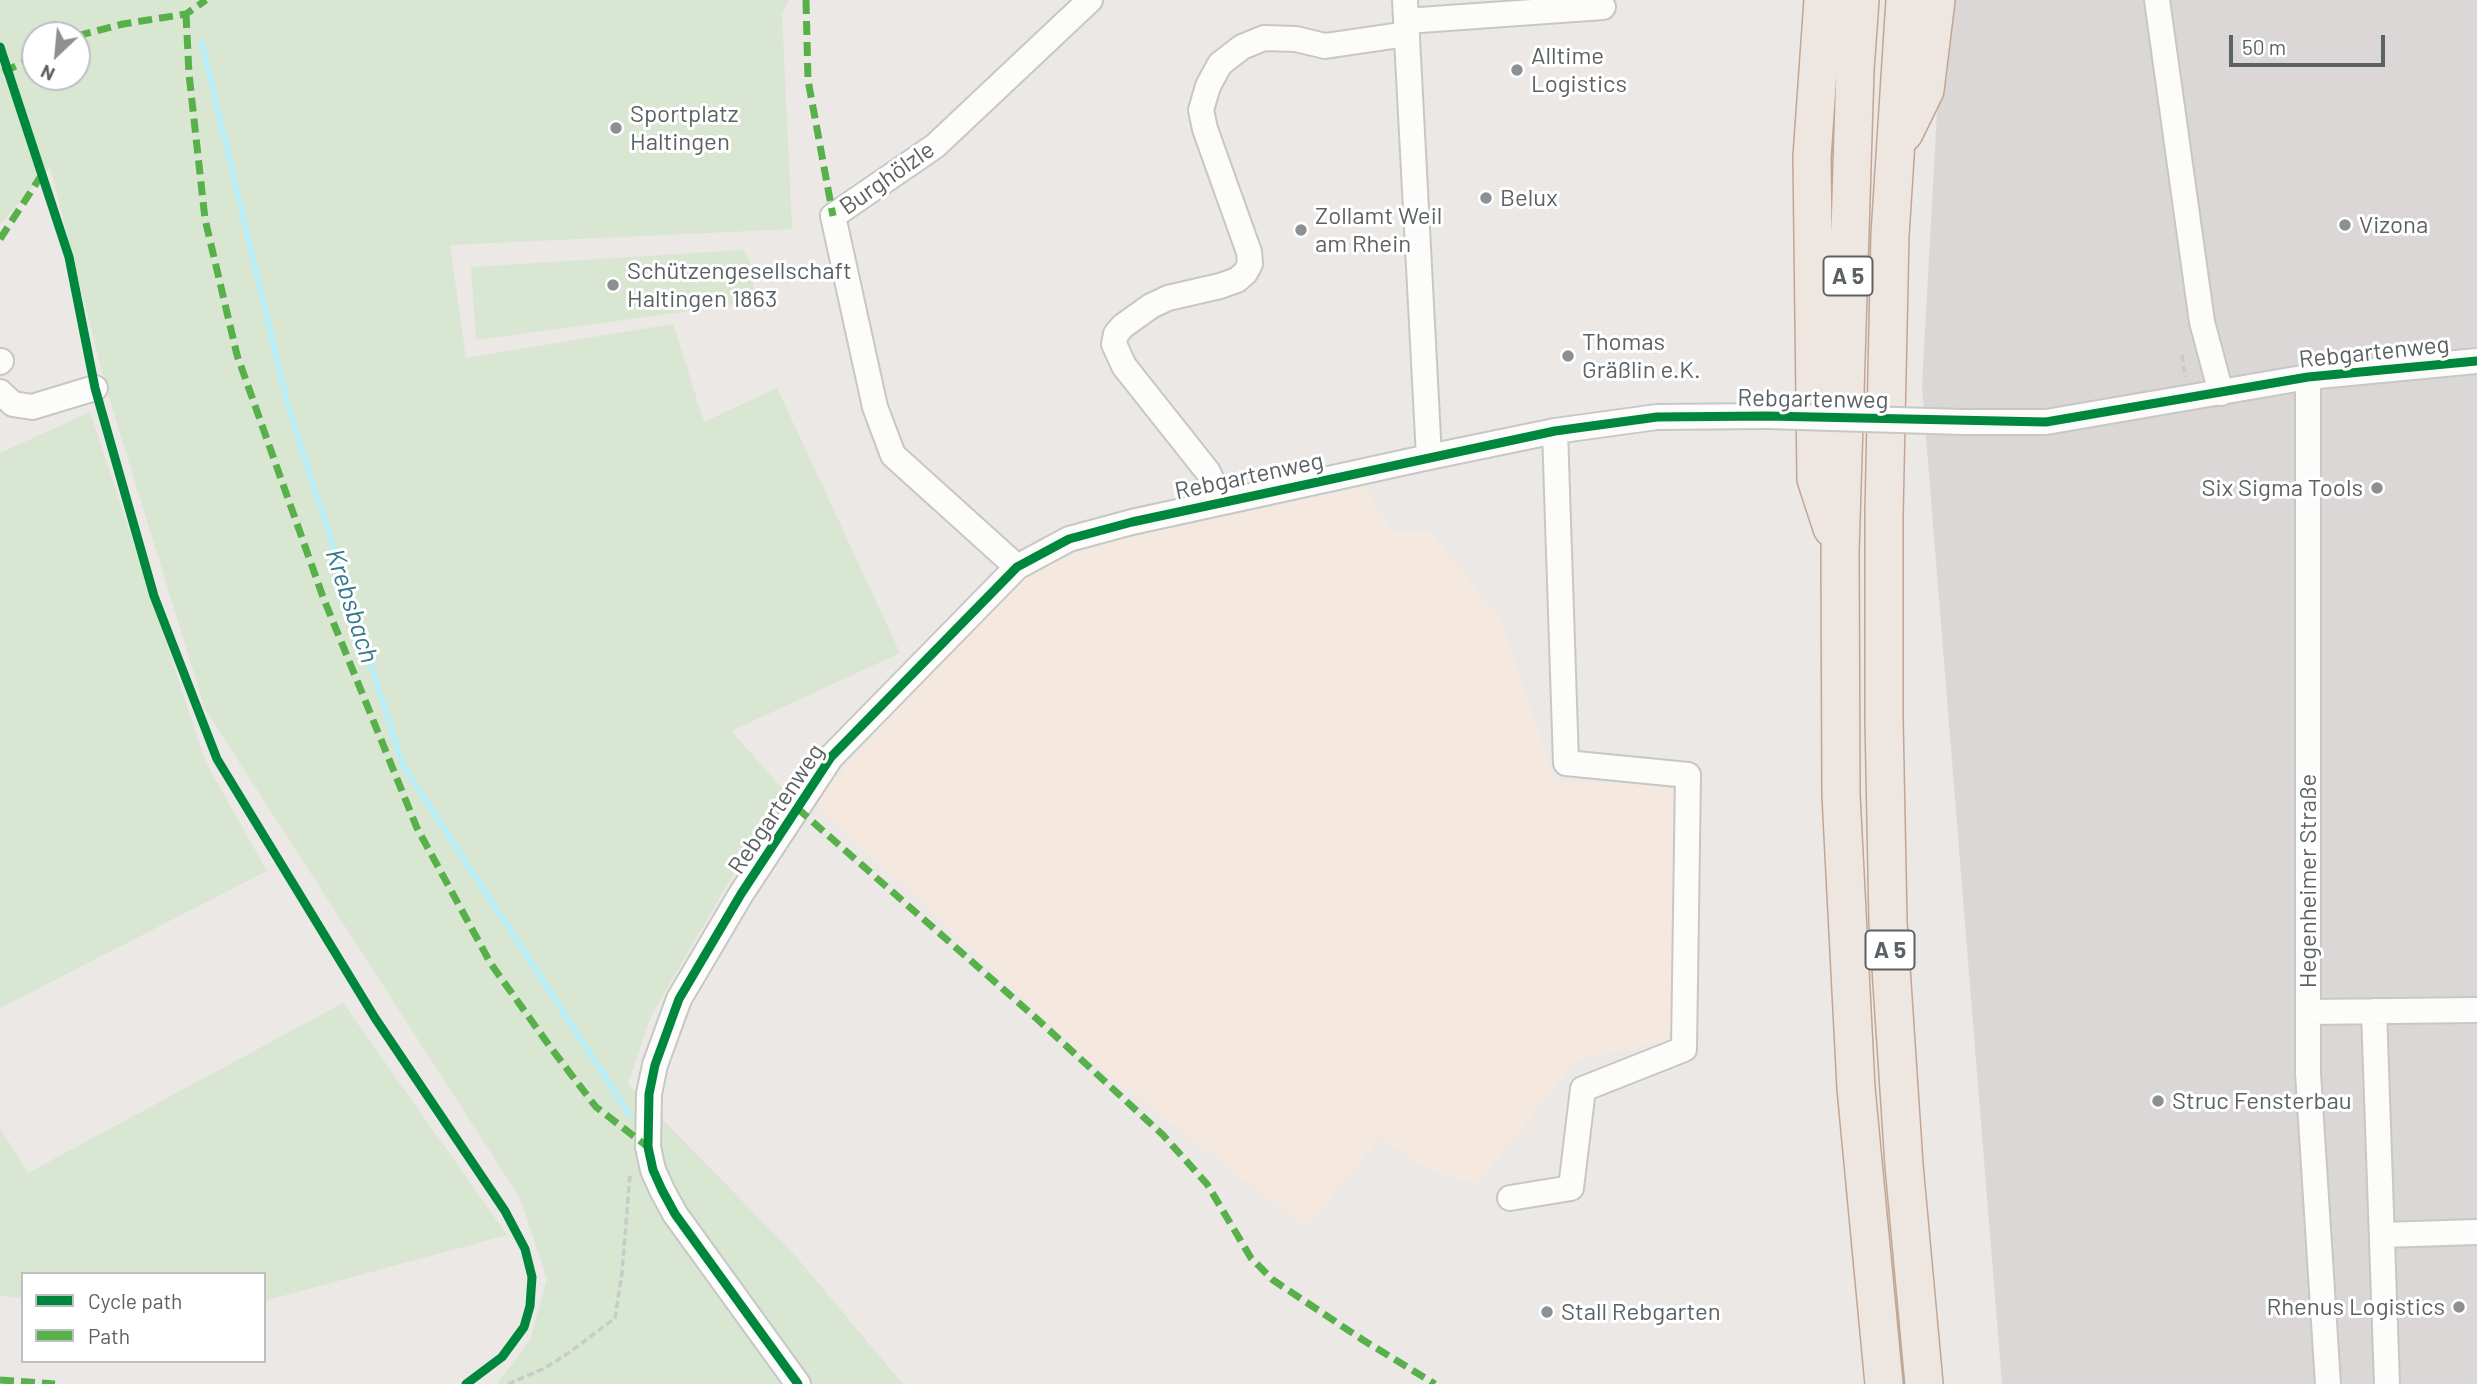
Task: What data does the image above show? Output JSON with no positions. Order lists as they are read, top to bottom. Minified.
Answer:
{"streets":{"highway":["A 5"],"street":["Burghölzle","Rebgartenweg","Hegenheimer Straße"]},"crossings":[["Burghölzle","Rebgartenweg"],["Rebgartenweg","Hegenheimer Straße"]],"water":["Krebsbach"],"places":["Alltime Logistics","Sportplatz Haltingen","Belux","Vizona","Zollamt Weil am Rhein","Schützengesellschaft Haltingen 1863","Thomas Gräßlin e.K.","Six Sigma Tools","Struc Fensterbau","Rhenus Logistics","Stall Rebgarten"],"legend":["Cycle path","Path"],"scale_bar":"50 m","north":"bottom left"}
